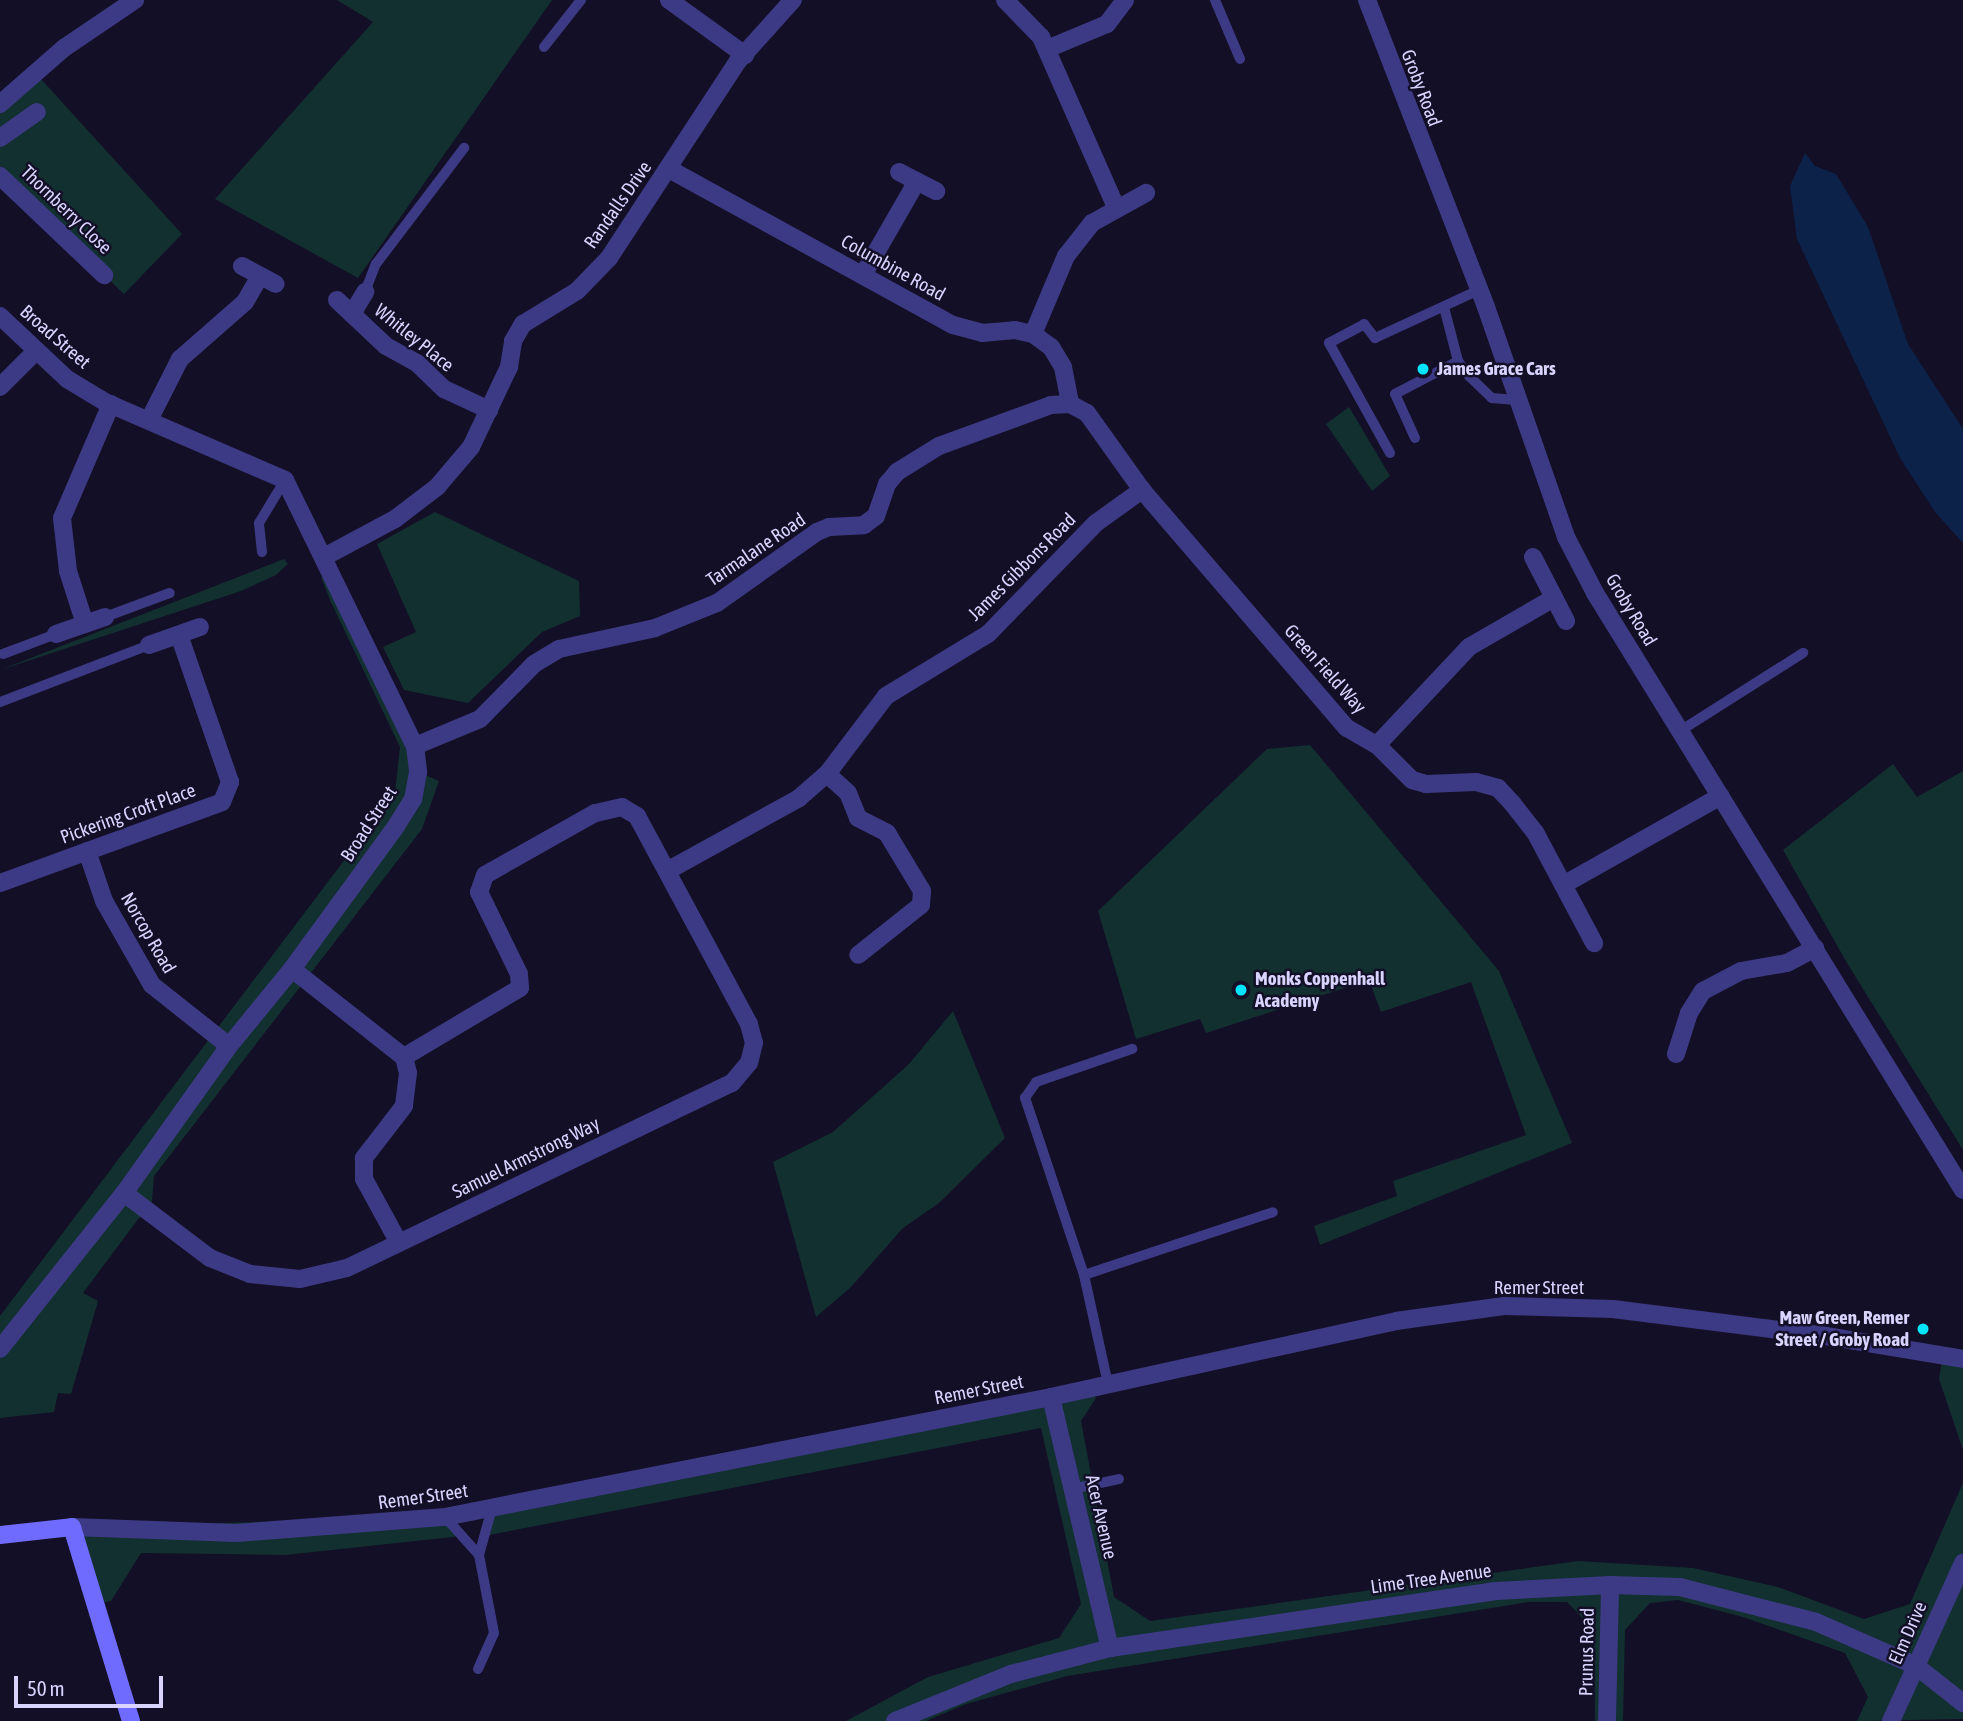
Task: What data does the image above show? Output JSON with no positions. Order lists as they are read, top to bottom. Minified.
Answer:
{"streets":{"main road":["Remer Street"],"street":["Groby Road","Randalls Drive","Thornberry Close","Columbine Road","Broad Street","Whitley Place","Tarmalane Road","James Gibbons Road","Green Field Way","Pickering Croft Place","Norcop Road","Samuel Armstrong Way","Acer Avenue","Lime Tree Avenue","Elm Drive","Prunus Road"]},"crossings":[["Randalls Drive","Columbine Road"],["Randalls Drive","Broad Street"],["Randalls Drive","Whitley Place"],["Broad Street","Tarmalane Road"],["Broad Street","Norcop Road"],["Broad Street","Samuel Armstrong Way"],["Tarmalane Road","Green Field Way"],["James Gibbons Road","Green Field Way"],["James Gibbons Road","Samuel Armstrong Way"],["Pickering Croft Place","Norcop Road"],["Remer Street","Acer Avenue"],["Acer Avenue","Lime Tree Avenue"],["Lime Tree Avenue","Elm Drive"],["Lime Tree Avenue","Prunus Road"]],"places":["James Grace Cars","Monks Coppenhall Academy","Maw Green, Remer Street / Groby Road"],"scale_bar":"50 m"}
